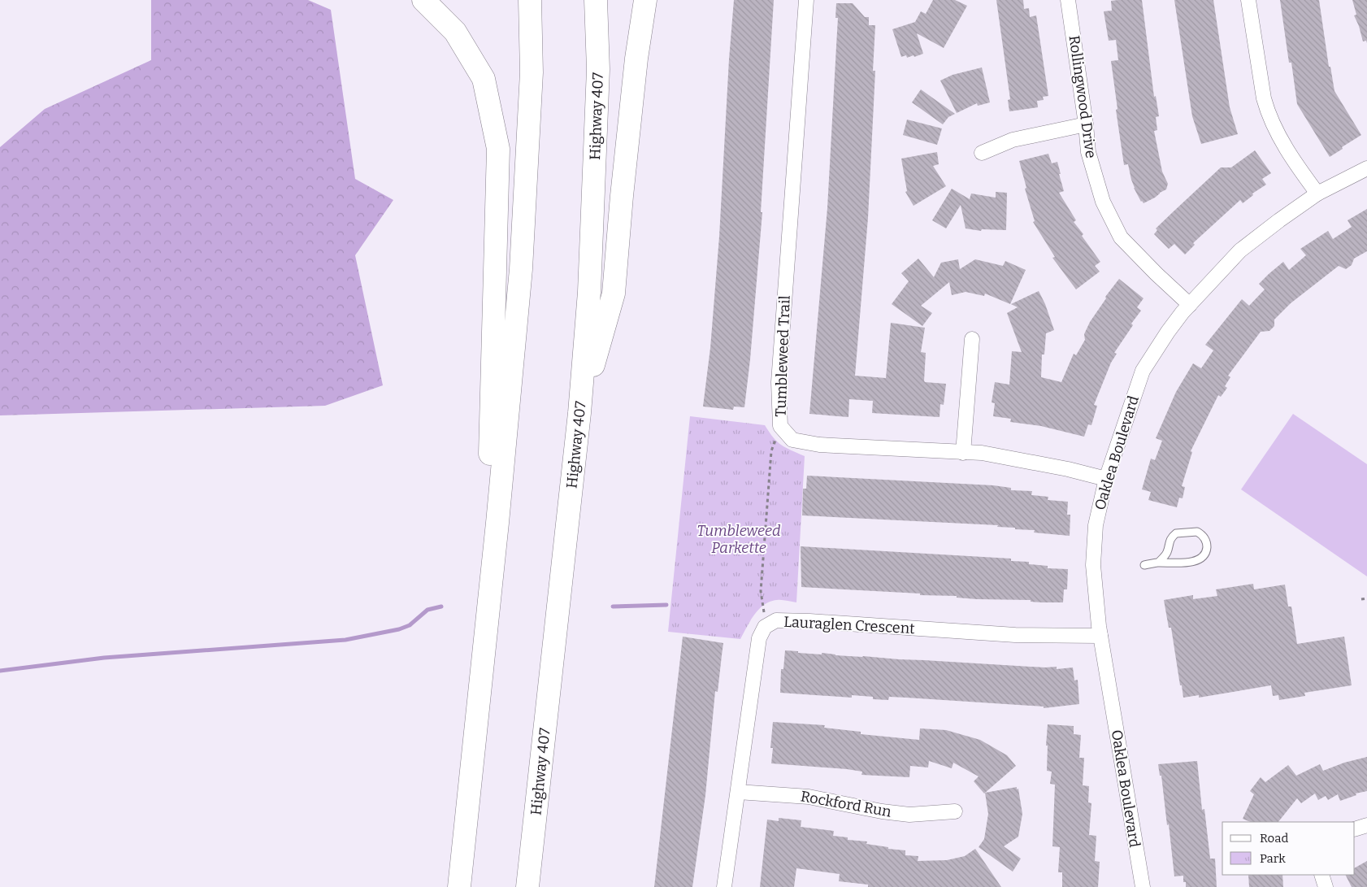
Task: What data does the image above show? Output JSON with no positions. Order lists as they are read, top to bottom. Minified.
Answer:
{"streets":{"highway":["Highway 407"],"street":["Rollingwood Drive","Tumbleweed Trail","Oaklea Boulevard","Lauraglen Crescent","Rockford Run"]},"crossings":[["Rollingwood Drive","Oaklea Boulevard"],["Tumbleweed Trail","Oaklea Boulevard"],["Oaklea Boulevard","Lauraglen Crescent"],["Lauraglen Crescent","Rockford Run"]],"parks":["Tumbleweed Parkette"],"legend":["Road","Park"]}
